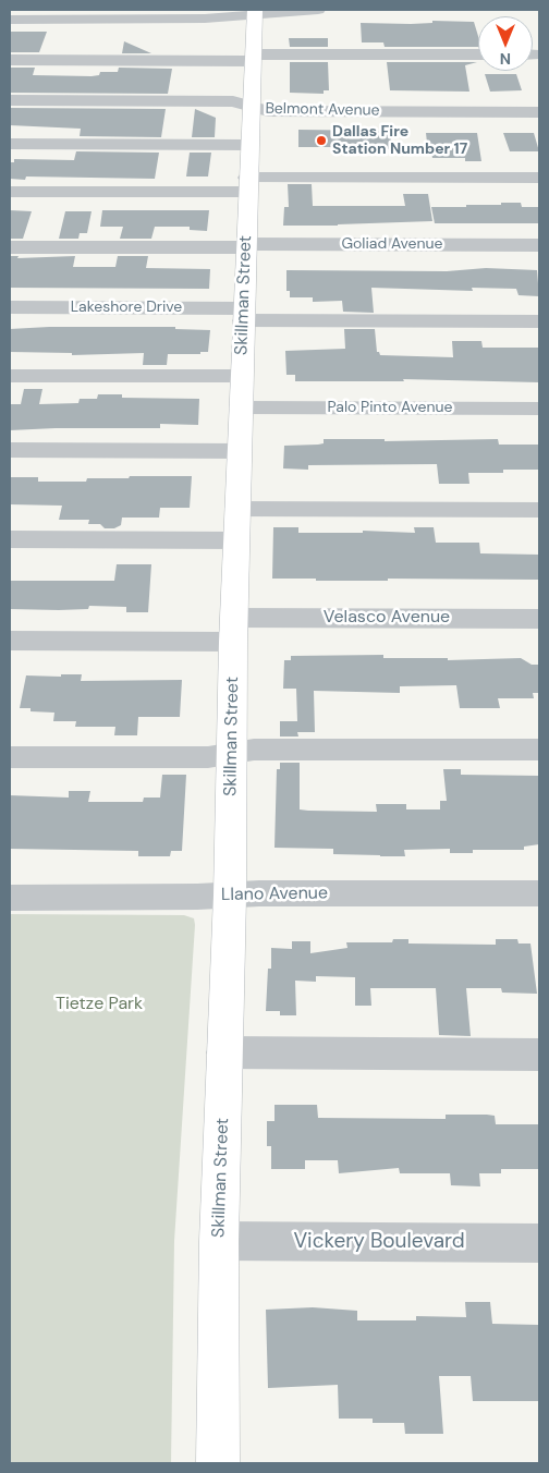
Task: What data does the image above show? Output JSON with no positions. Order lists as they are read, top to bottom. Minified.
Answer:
{"streets":{"main road":["Skillman Street"],"street":["Belmont Avenue","Goliad Avenue","Lakeshore Drive","Palo Pinto Avenue","Velasco Avenue","Llano Avenue","Vickery Boulevard"]},"crossings":[["Belmont Avenue","Skillman Street"],["Goliad Avenue","Skillman Street"],["Skillman Street","Lakeshore Drive"],["Skillman Street","Palo Pinto Avenue"],["Skillman Street","Velasco Avenue"],["Skillman Street","Llano Avenue"],["Skillman Street","Vickery Boulevard"]],"parks":["Tietze Park"],"places":["Dallas Fire Station Number 17"],"north":"bottom"}
